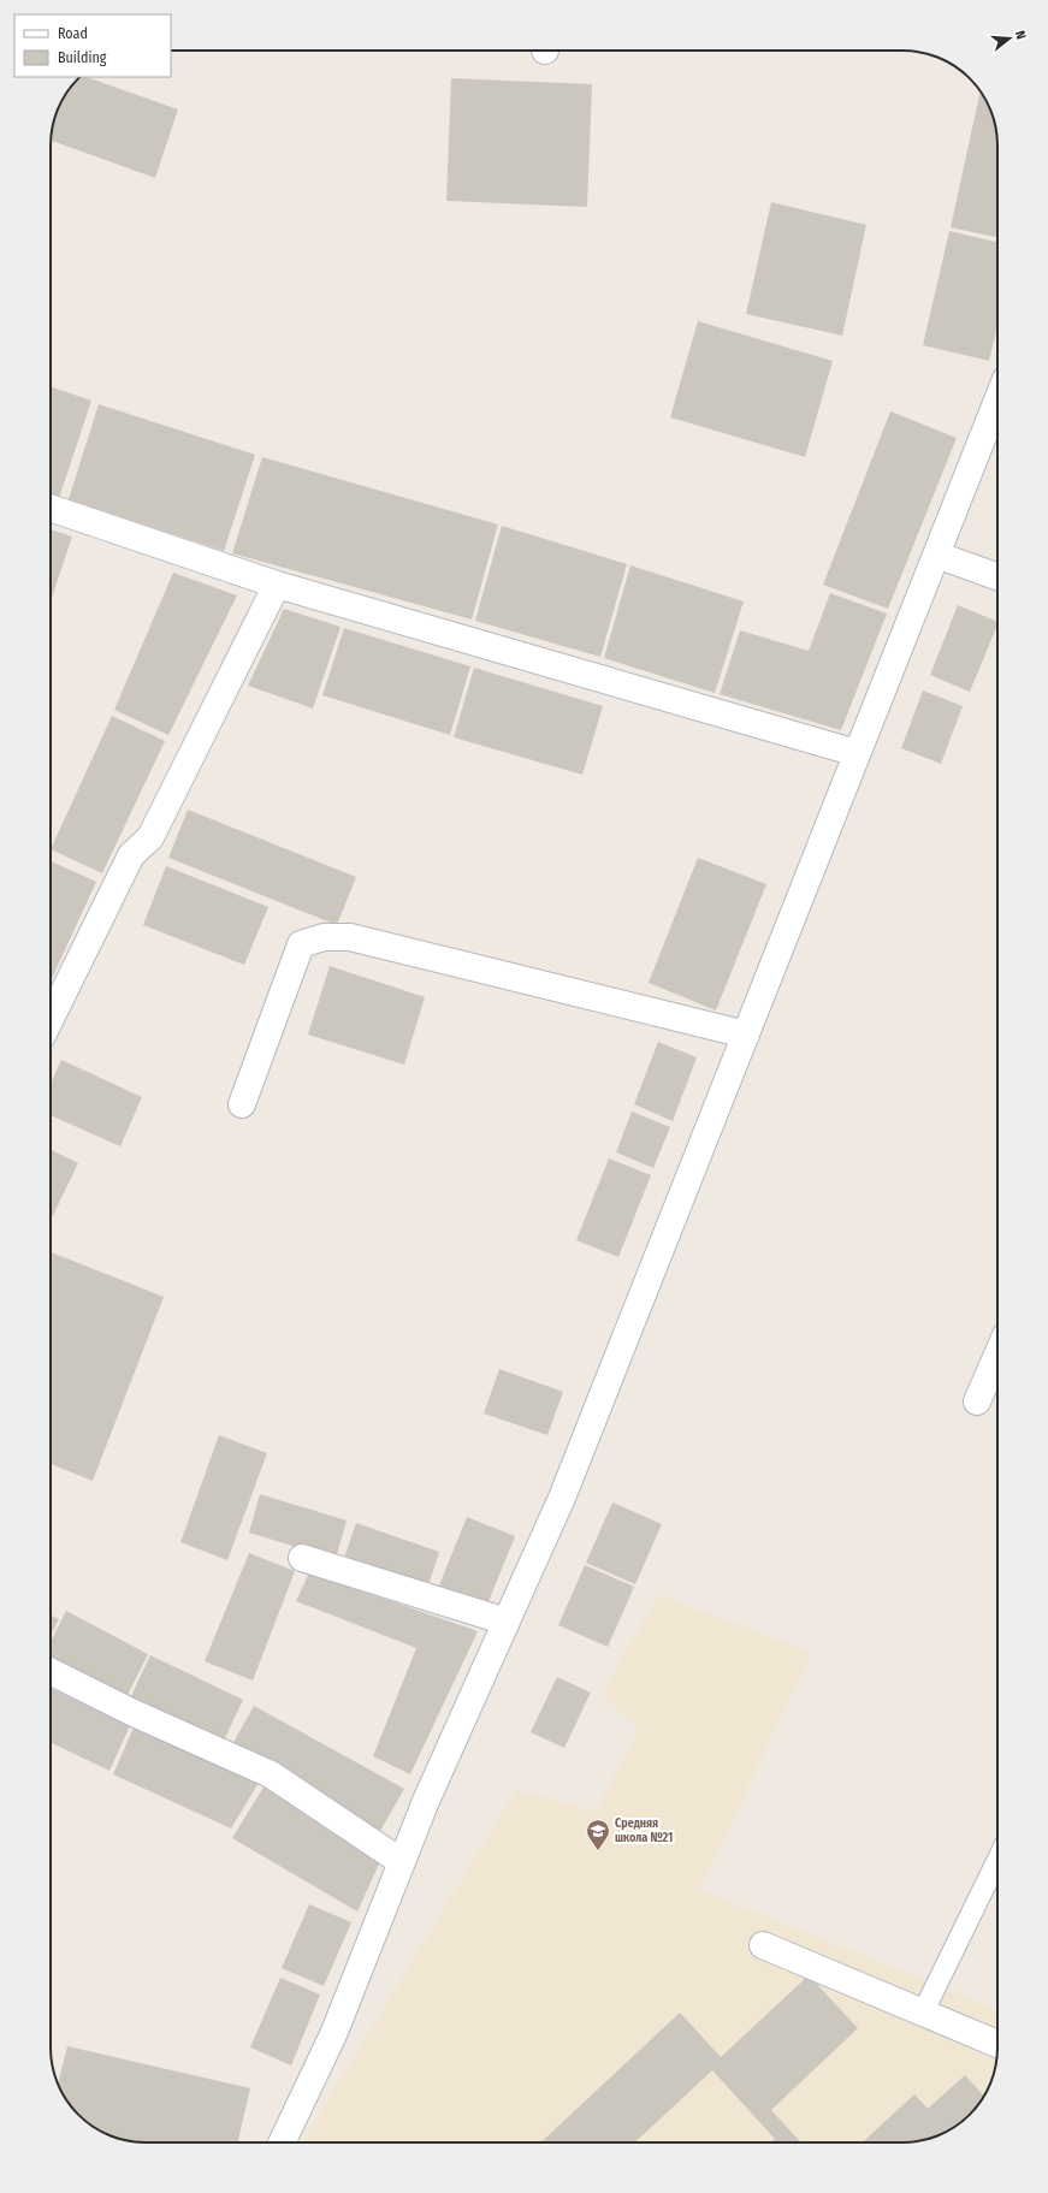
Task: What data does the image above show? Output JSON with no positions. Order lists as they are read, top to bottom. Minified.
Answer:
{"places":{"school or university":["Средняя школа №21"]},"legend":["Road","Building"],"north":"right"}
